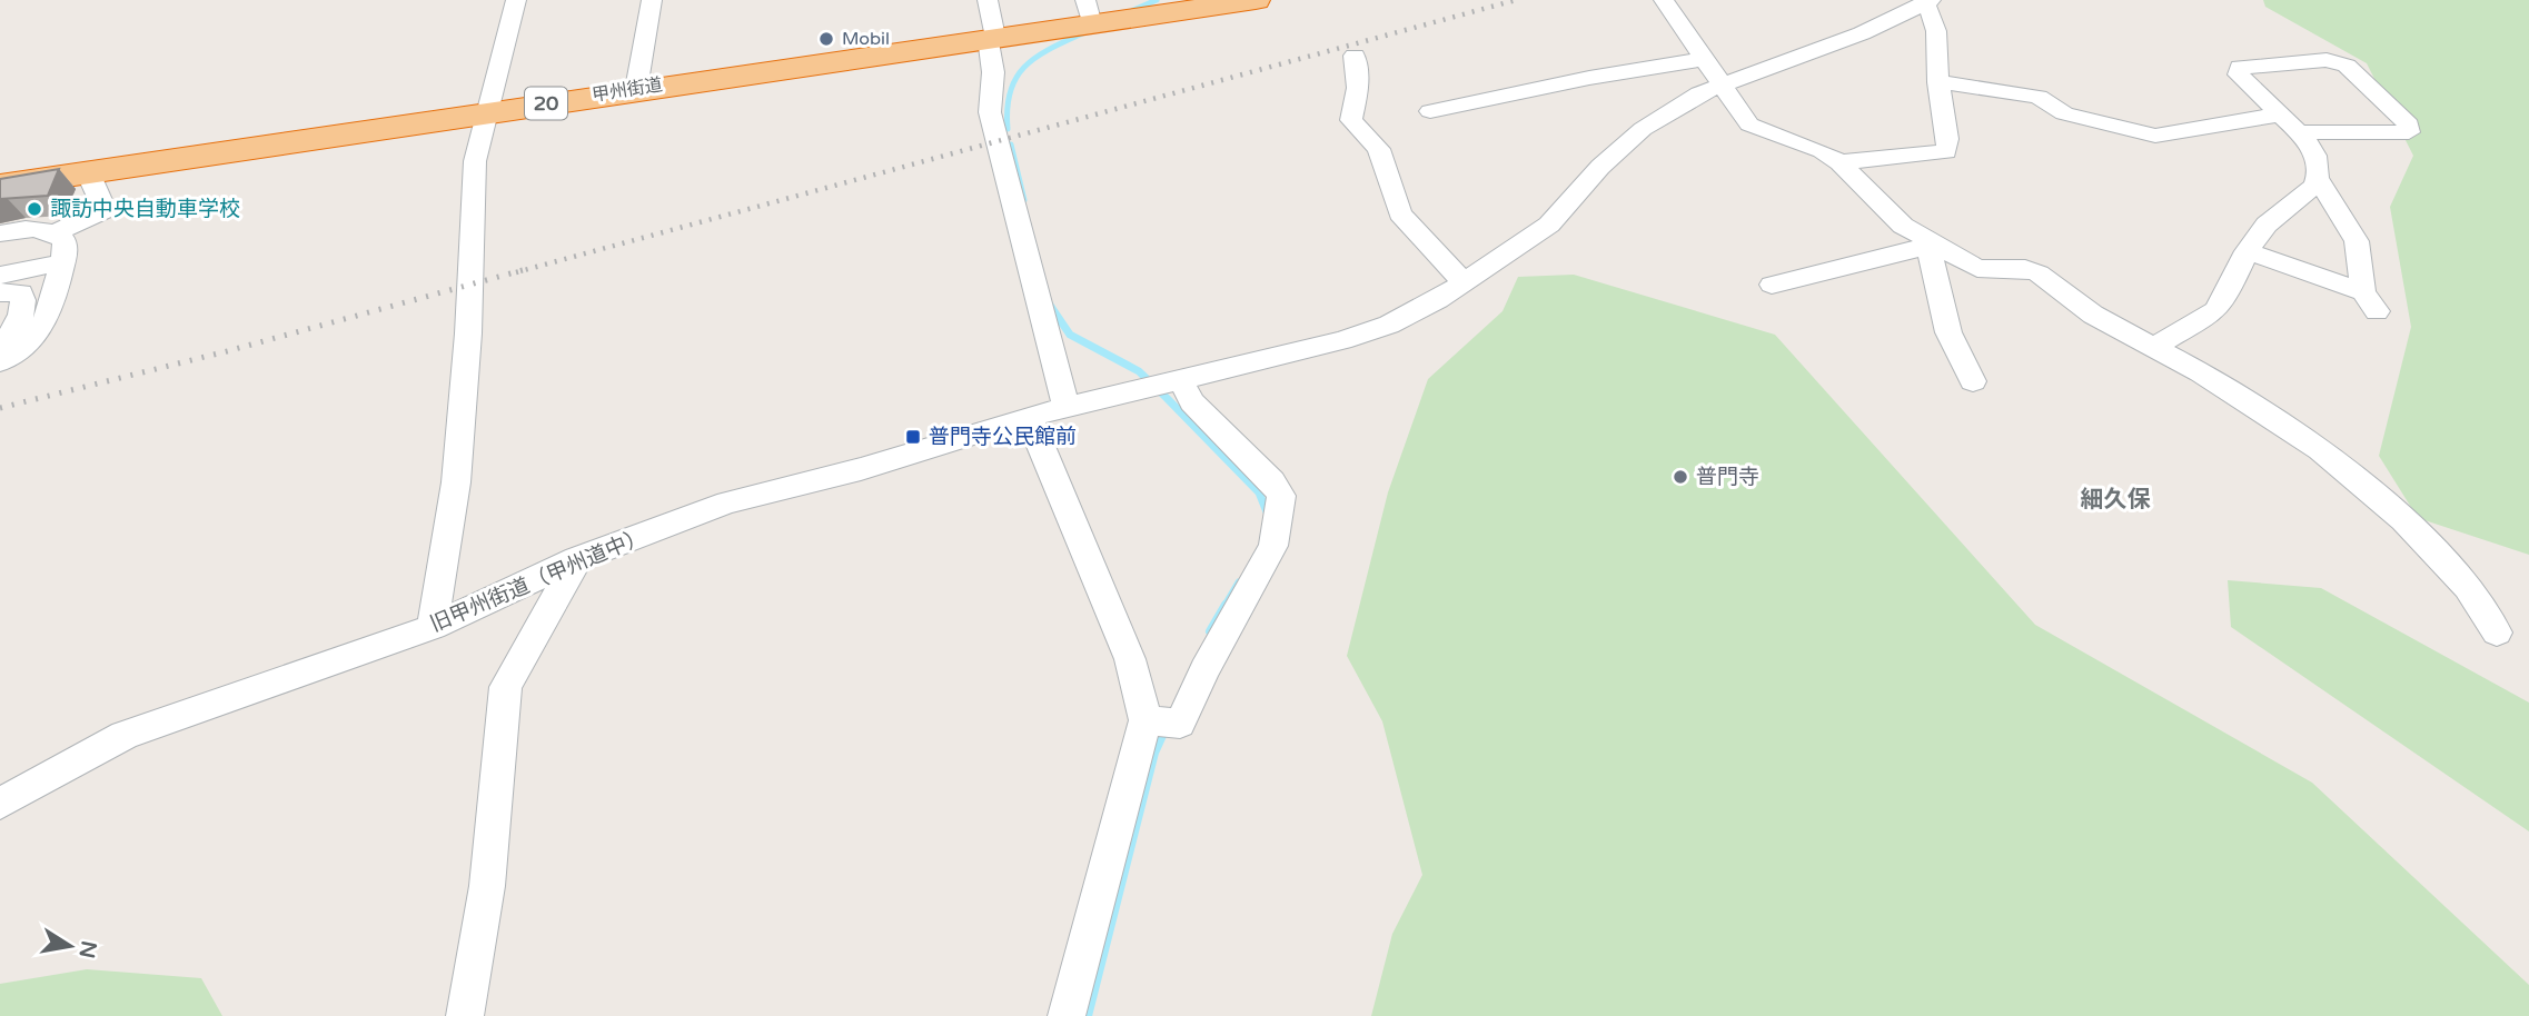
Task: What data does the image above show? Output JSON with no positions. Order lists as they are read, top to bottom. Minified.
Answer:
{"streets":{"highway":["甲州街道","20"],"street":["旧甲州街道（甲州道中）"]},"districts":["細久保"],"places":{"other":["Mobil","諏訪中央自動車学校","普門寺"],"transit":["普門寺公民館前"]},"north":"right"}
